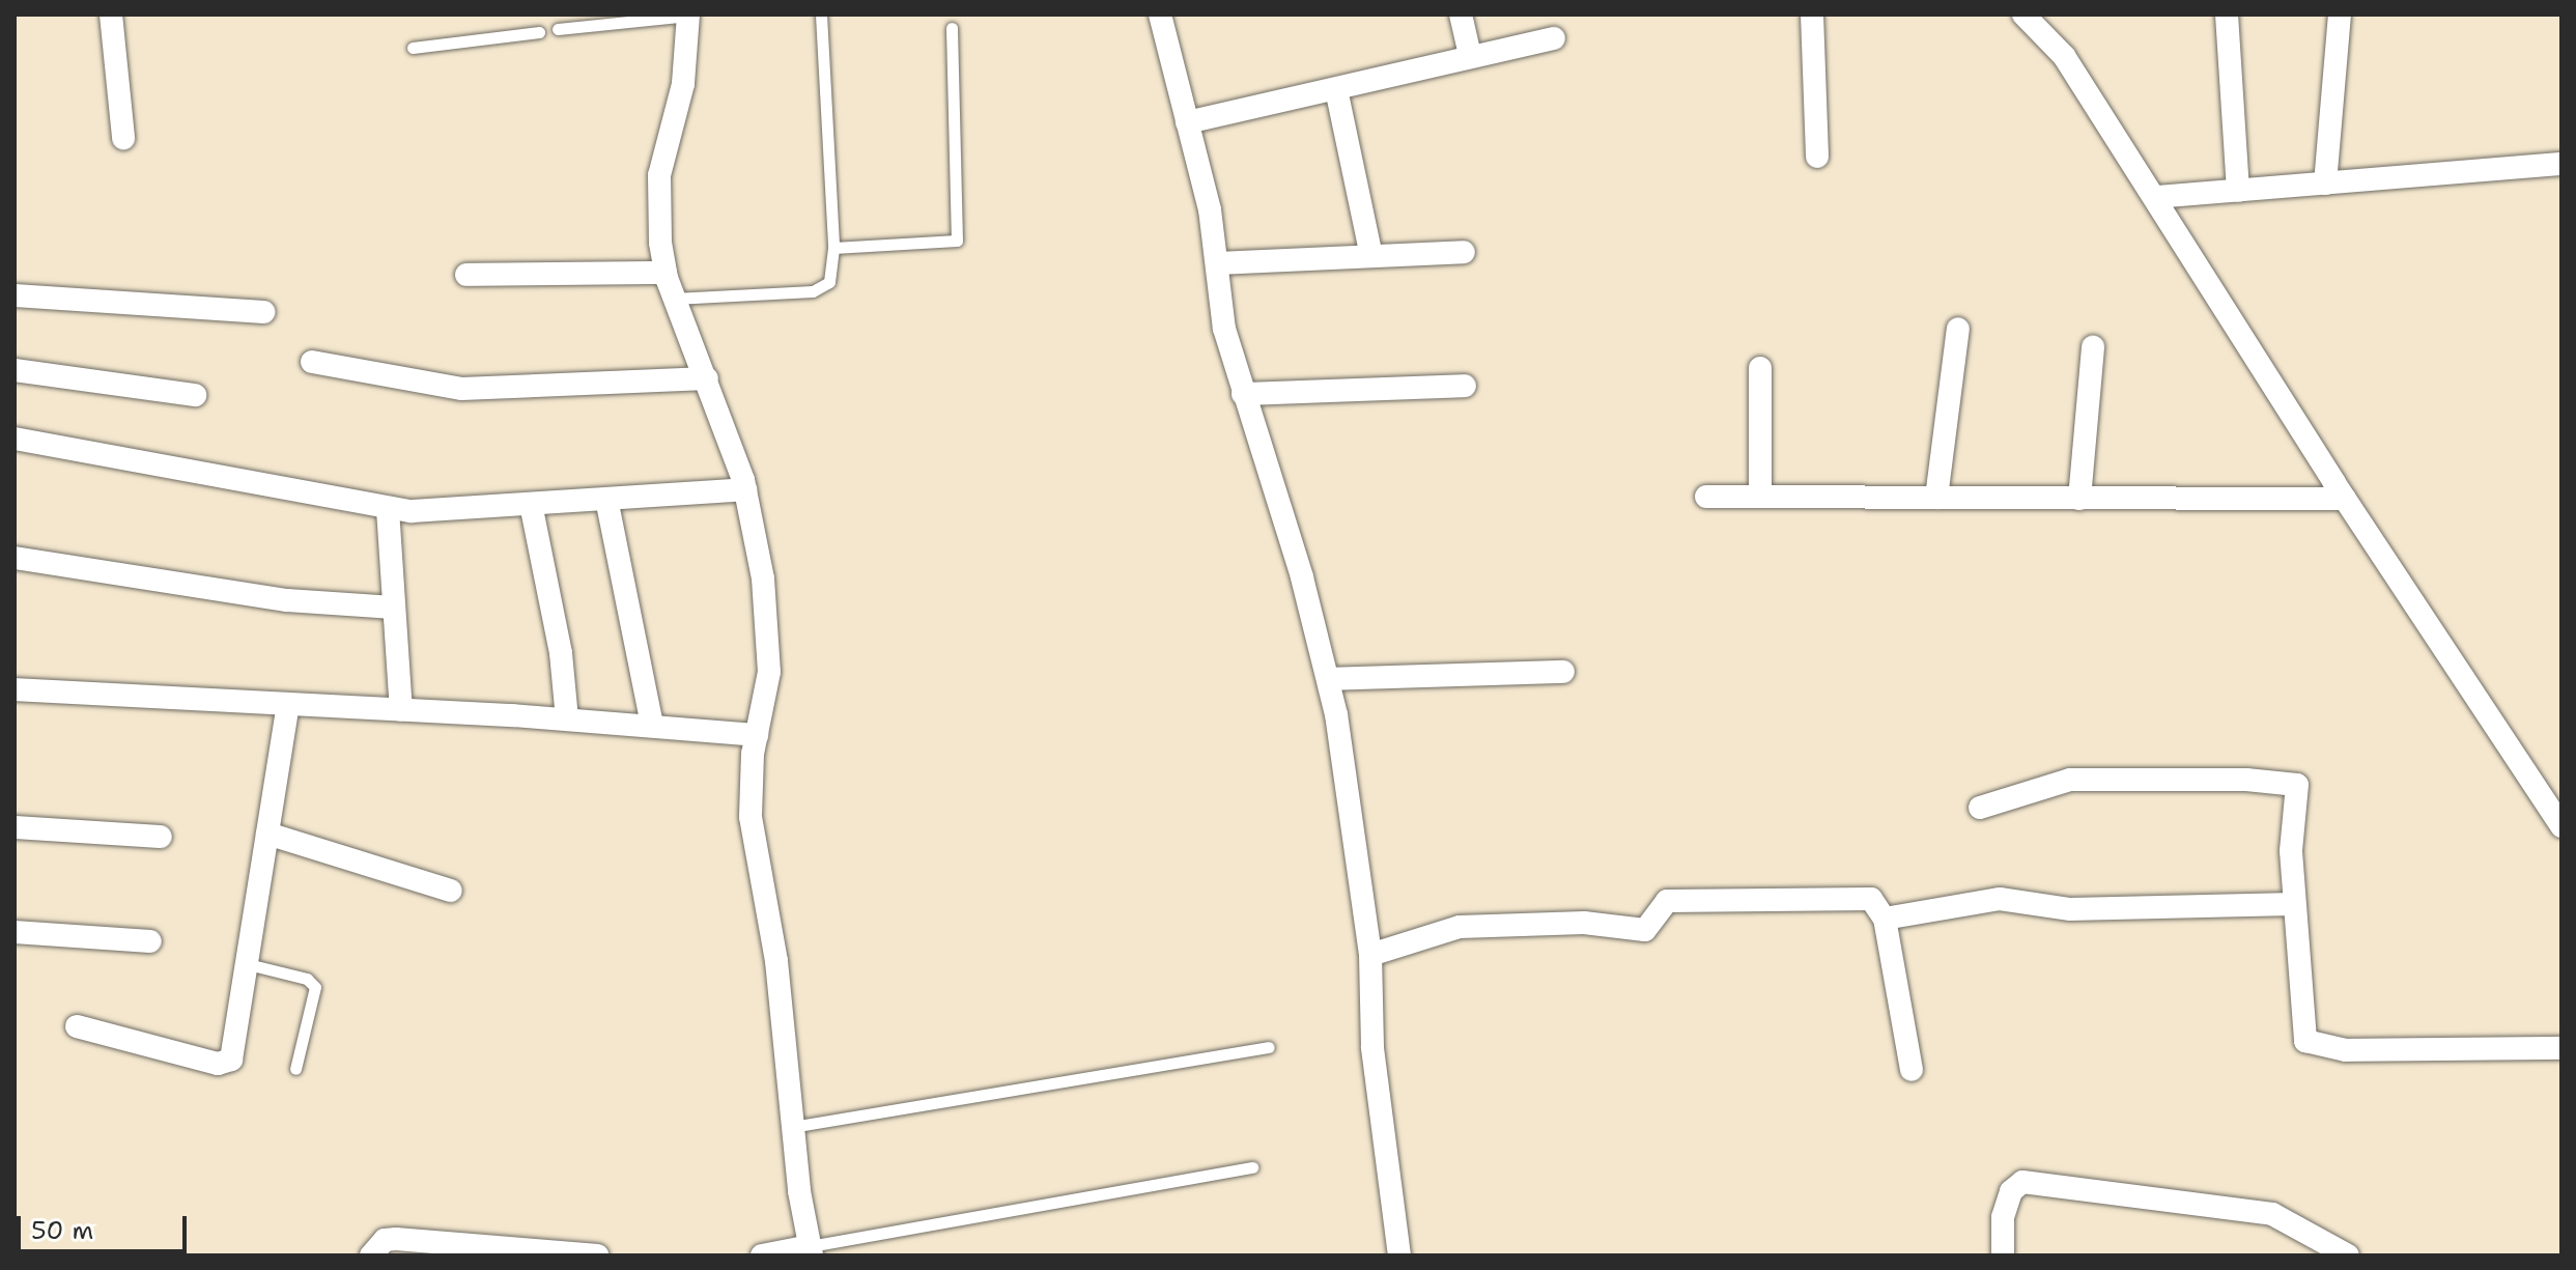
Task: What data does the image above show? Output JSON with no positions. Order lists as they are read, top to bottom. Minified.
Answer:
{"scale_bar":"50 m"}
